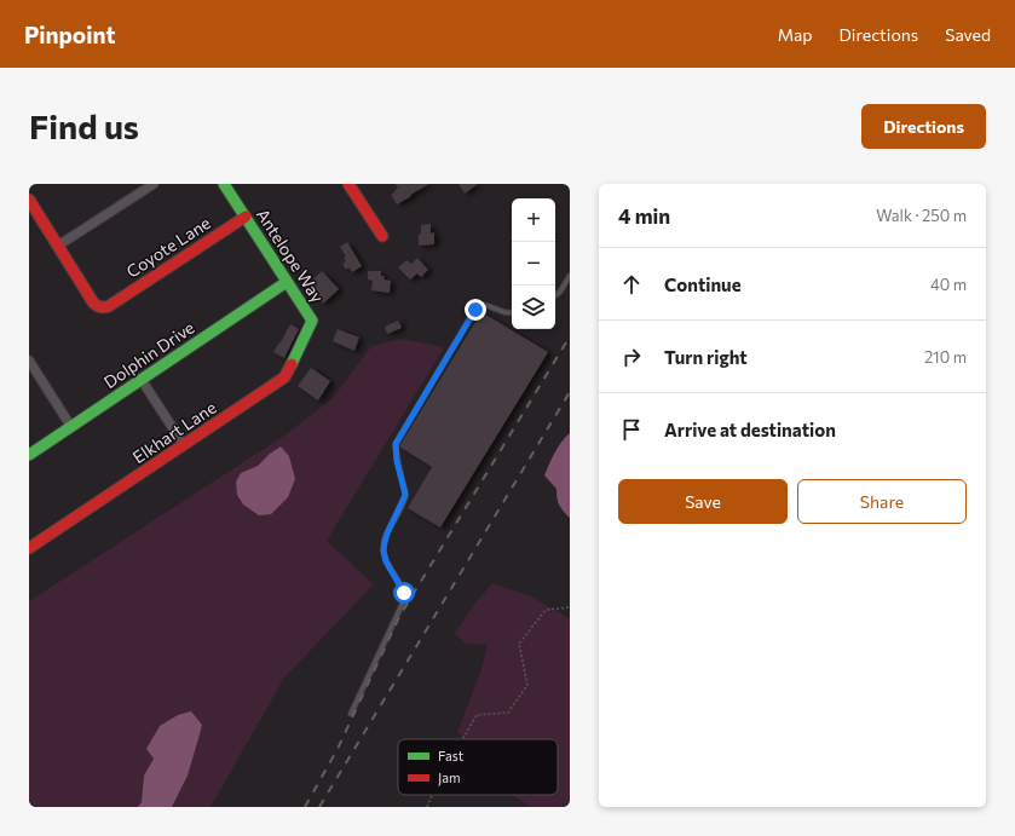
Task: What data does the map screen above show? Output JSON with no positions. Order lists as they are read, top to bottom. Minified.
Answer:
{"streets":{"street":["Coyote Lane","Antelope Way","Dolphin Drive","Elkhart Lane"]},"crossings":[["Coyote Lane","Antelope Way"],["Antelope Way","Dolphin Drive"],["Antelope Way","Elkhart Lane"]],"legend":["Fast","Jam"],"page":{"header":"Pinpoint","nav":["Map","Directions","Saved"],"buttons":["Directions",["Save","Share"]],"title":"Find us","heading":["4 min","Walk · 250 m"],"map_buttons":["+","−"],"list":[["Continue","40 m"],["Turn right","210 m"],"Arrive at destination"]}}
